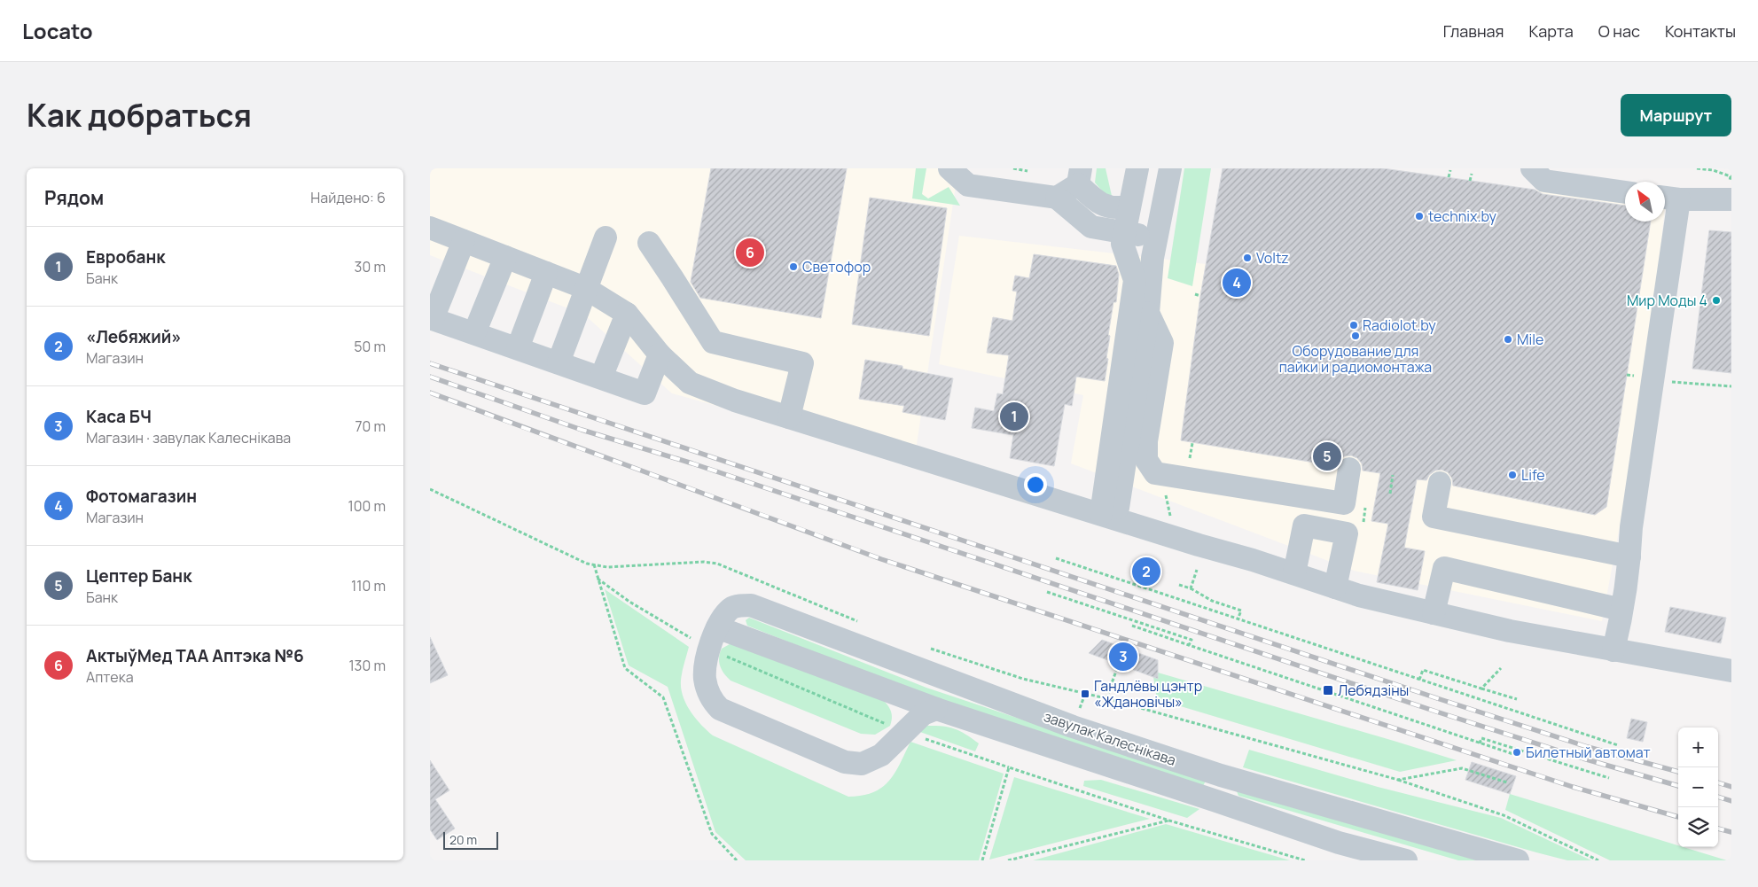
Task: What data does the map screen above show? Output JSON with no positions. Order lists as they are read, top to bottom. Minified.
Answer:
{"streets":{"street":["завулак Калеснікава"]},"places":{"other":["technix.by","Voltz","Светофор","Мир Моды 4","Radiolot.by","Оборудование для пайки и радиомонтажа","Mile","Life","Билетный автомат"],"transit":["Лебядзіны","Гандлёвы цэнтр «Ждановічы»"]},"scale_bar":"20 m","north":"top left","page":{"header":"Locato","nav":["Главная","Карта","О нас","Контакты"],"title":"Как добраться","buttons":"Маршрут","heading":["Рядом","Найдено: 6"],"list":[{"mark":"1","name":"Евробанк","note":"Банк","value":"30 m"},{"mark":"2","name":"«Лебяжий»","note":"Магазин","value":"50 m"},{"mark":"3","name":"Каса БЧ","note":"Магазин · завулак Калеснікава","value":"70 m"},{"mark":"4","name":"Фотомагазин","note":"Магазин","value":"100 m"},{"mark":"5","name":"Цептер Банк","note":"Банк","value":"110 m"},{"mark":"6","name":"АктыўМед ТАА Аптэка №6","note":"Аптека","value":"130 m"}],"pins":["6","4","1","5","2","3"],"map_buttons":["+","−"],"scale":"20 m"}}
